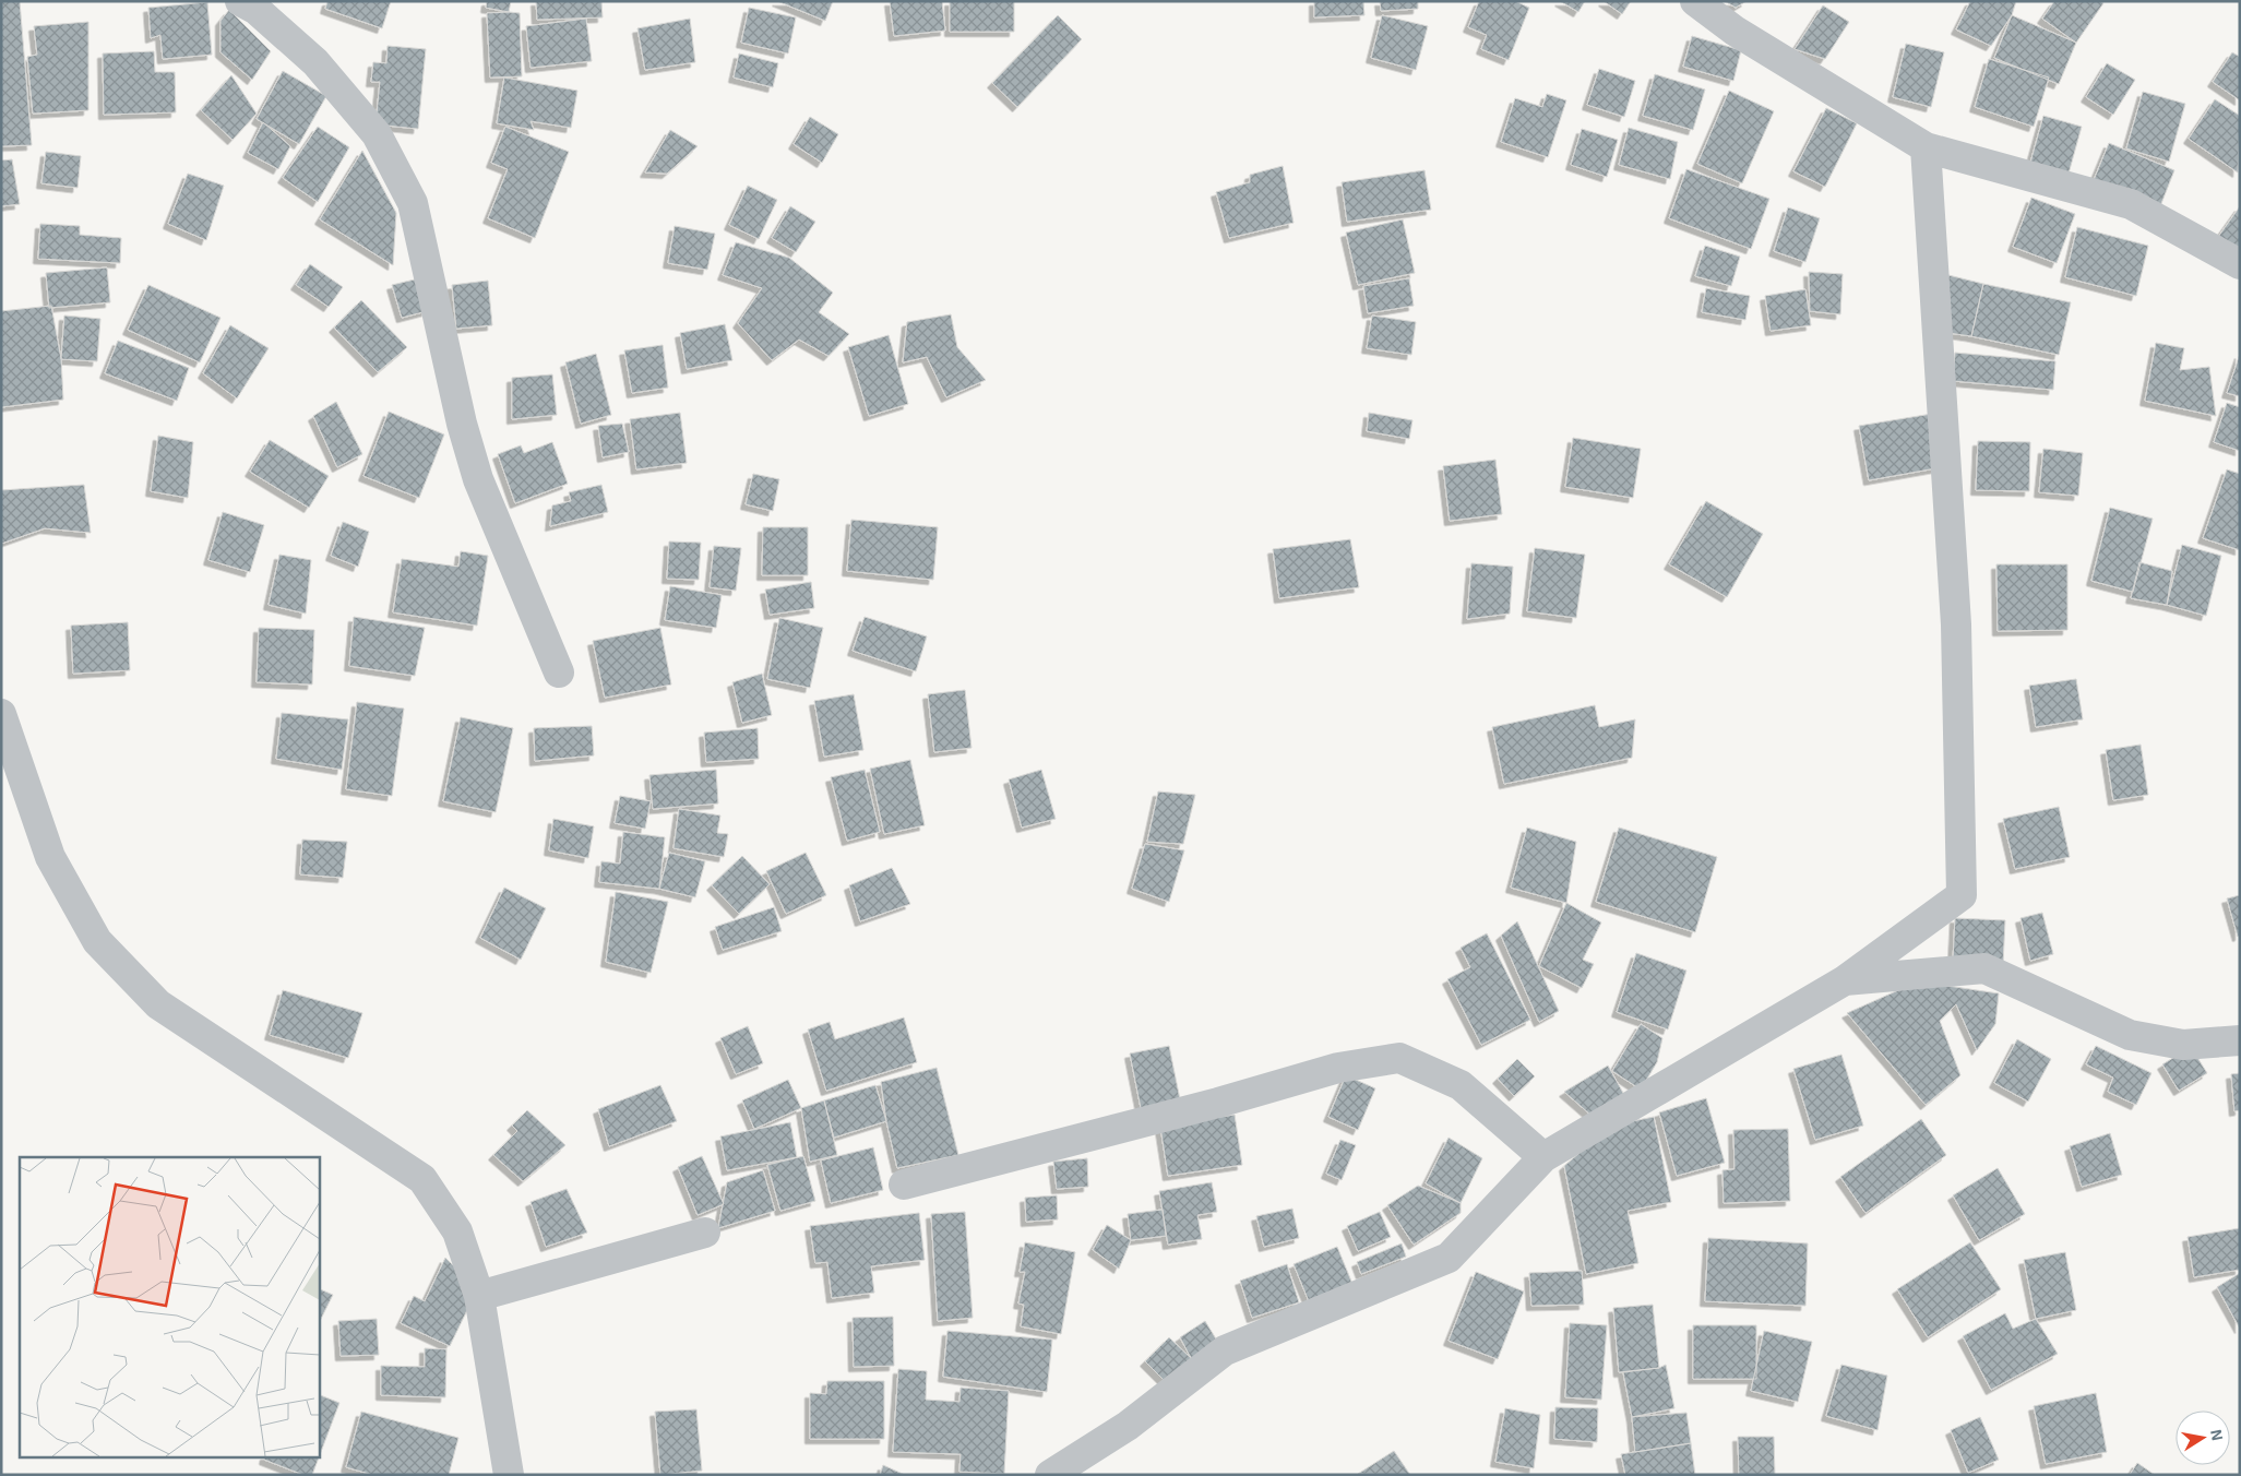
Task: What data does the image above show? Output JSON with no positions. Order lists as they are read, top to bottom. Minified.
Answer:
{"north":"right"}
